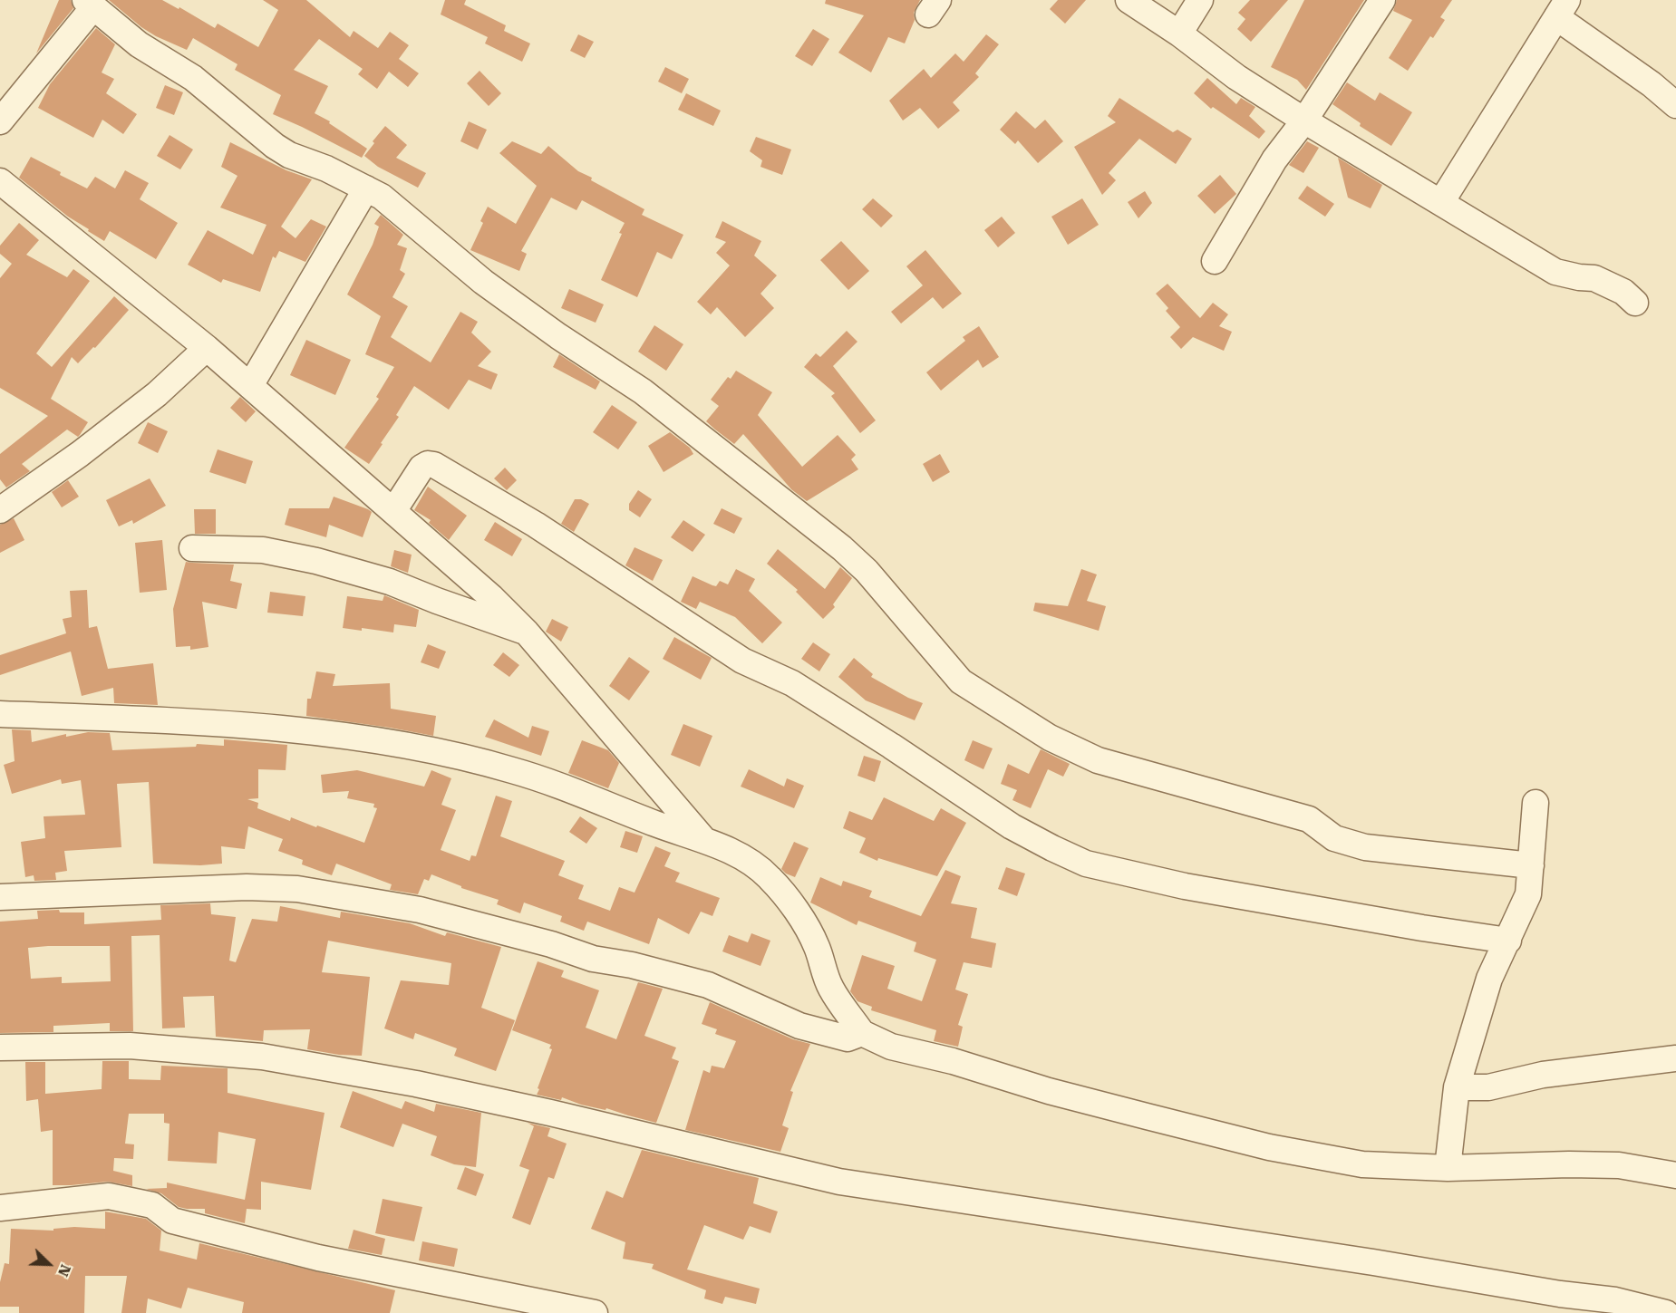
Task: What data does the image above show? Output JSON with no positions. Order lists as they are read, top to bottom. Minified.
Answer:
{"north":"bottom right"}
